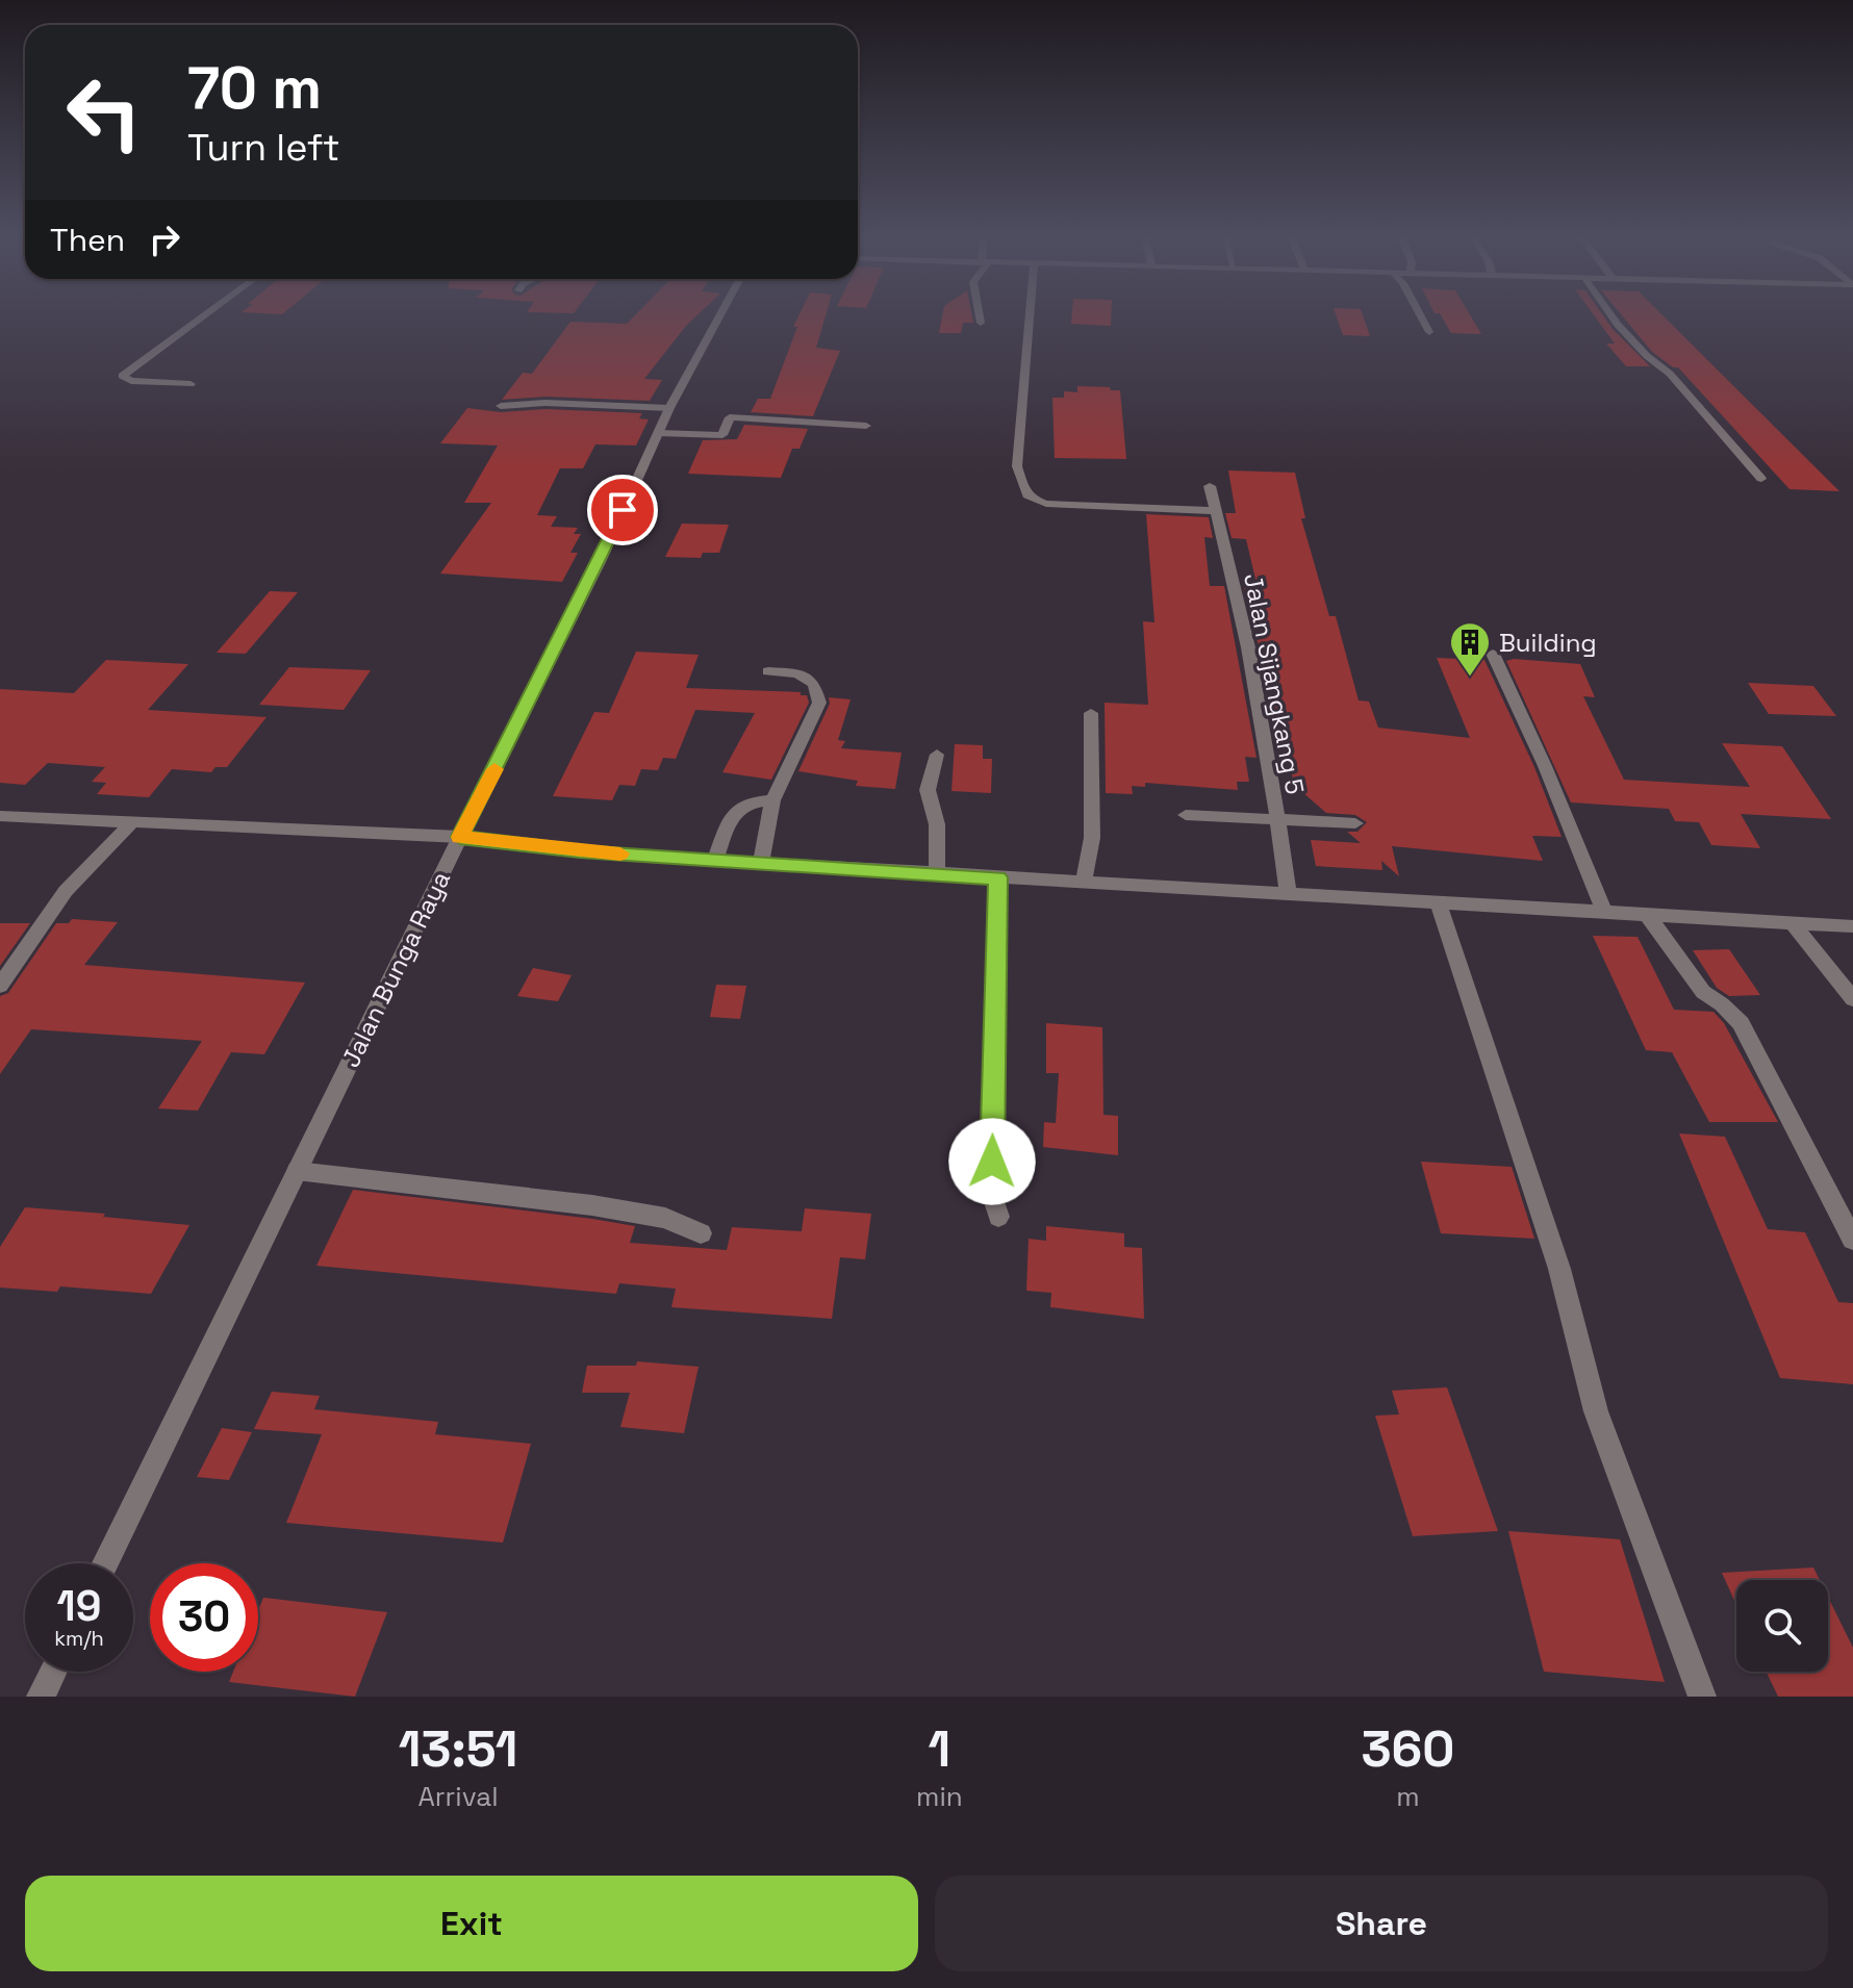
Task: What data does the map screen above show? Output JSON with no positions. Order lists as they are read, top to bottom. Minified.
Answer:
{"streets":{"street":["Jalan Sijangkang 5","Jalan Bunga Raya"]},"places":{"building":["Building"]},"page":{"turn":["70 m","Turn left"],"then":"Then","speed":"19 km/h","limit":"30","eta":["13:51","Arrival","1","min","360","m"],"buttons":["Exit","Share"]}}
